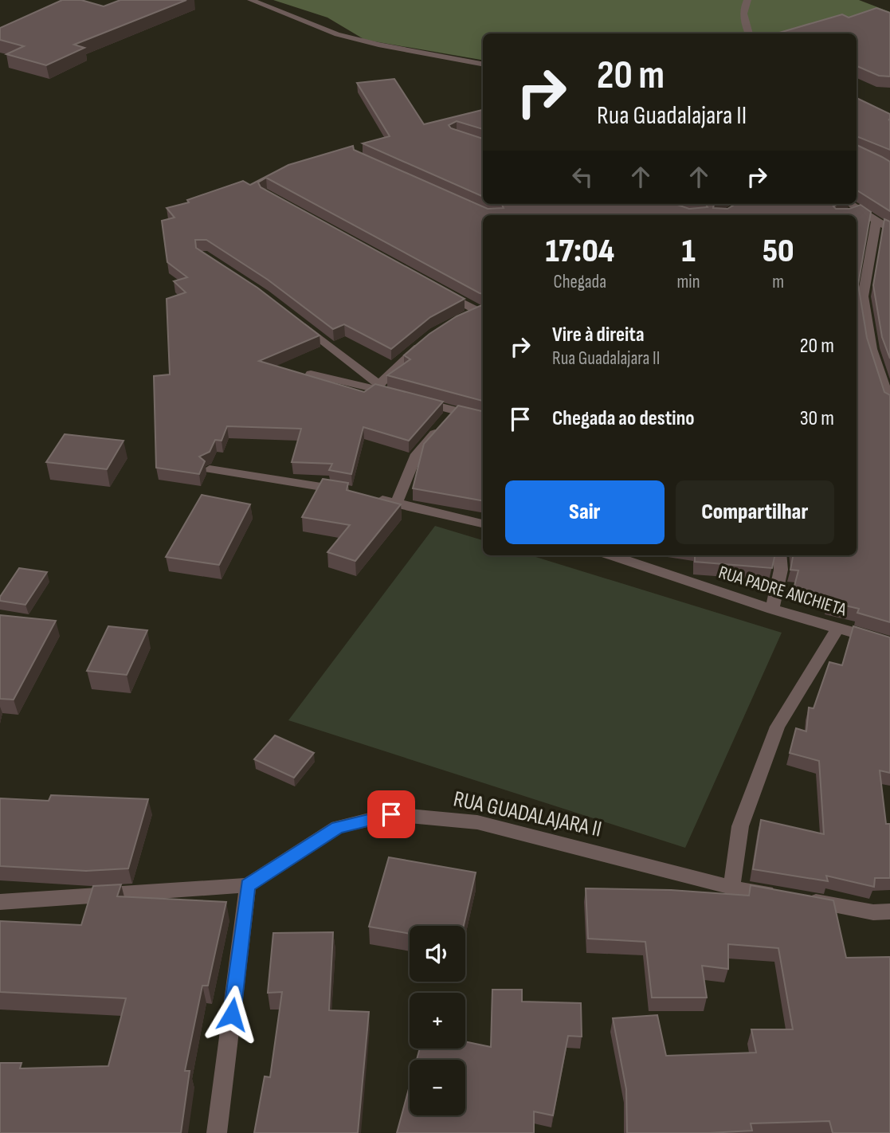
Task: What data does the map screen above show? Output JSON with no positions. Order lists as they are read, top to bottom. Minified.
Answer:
{"streets":{"street":["RUA PADRE ANCHIETA","RUA GUADALAJARA II"]},"page":{"turn":["20 m","Rua Guadalajara II"],"eta":["17:04","Chegada","1","min","50","m"],"list":[{"name":"Vire à direita","note":"Rua Guadalajara II","value":"20 m"},{"name":"Chegada ao destino","value":"30 m"}],"buttons":["Sair","Compartilhar"],"map_buttons":["+","−"]}}
